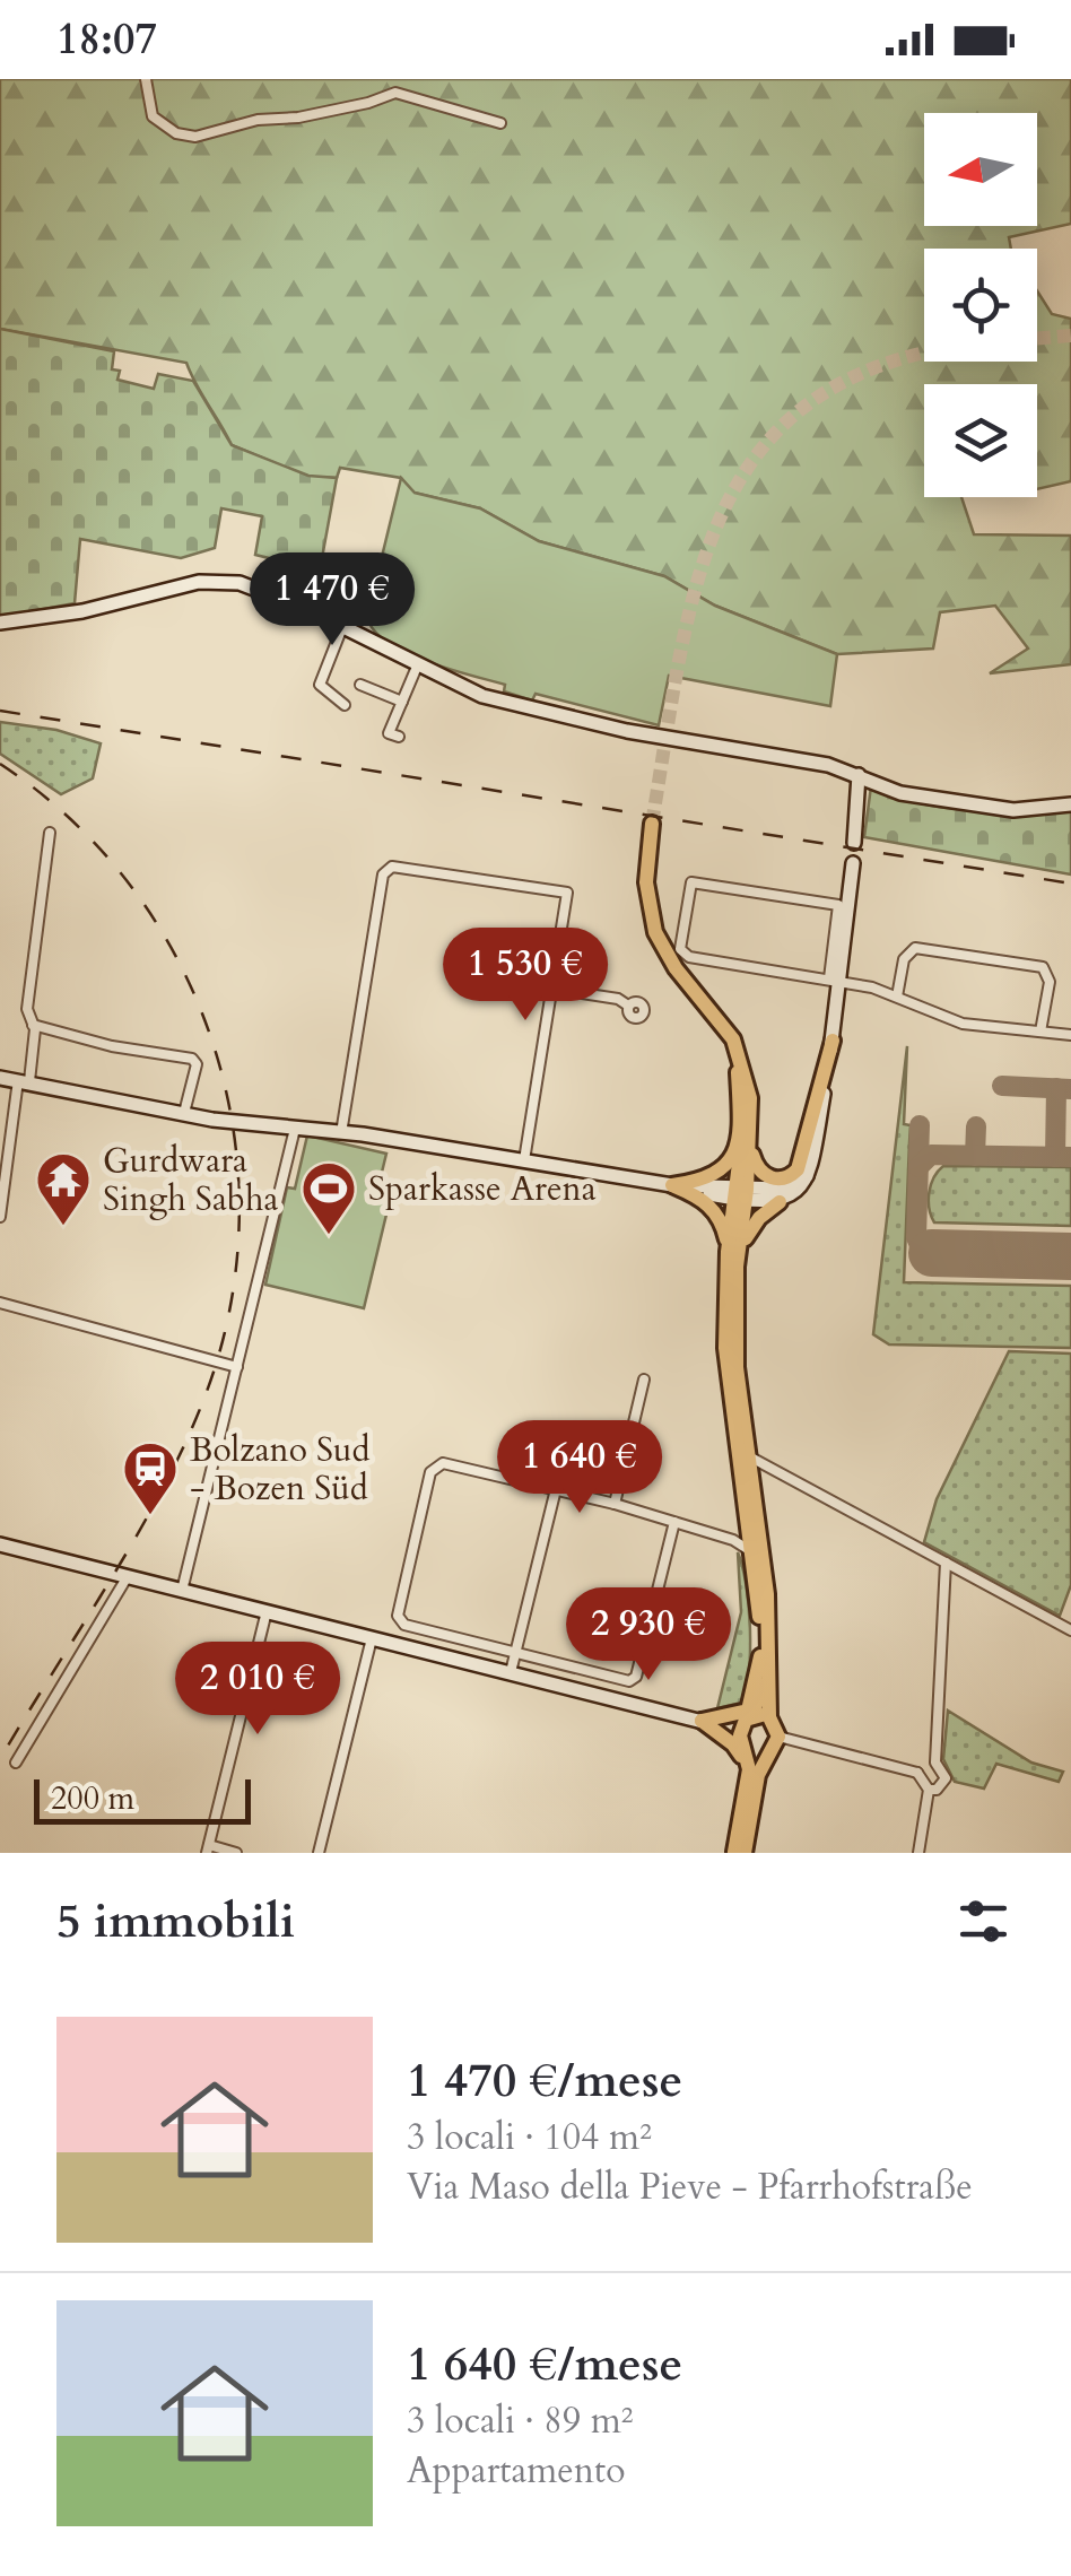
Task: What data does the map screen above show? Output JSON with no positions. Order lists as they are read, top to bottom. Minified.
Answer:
{"places":{"temple":["Gurdwara Singh Sabha"],"sports":["Sparkasse Arena"],"station":["Bolzano Sud - Bozen Süd"]},"scale_bar":"200 m","north":"left","page":{"status":"18:07","price":["1 470 €","1 530 €","1 640 €","2 930 €","2 010 €"],"scale":"200 m","heading":"5 immobili","list":[{"name":"1 470 €/mese","note":"3 locali · 104 m² · Via Maso della Pieve - Pfarrhofstraße"},{"name":"1 640 €/mese","note":"3 locali · 89 m² · Appartamento"}]}}
